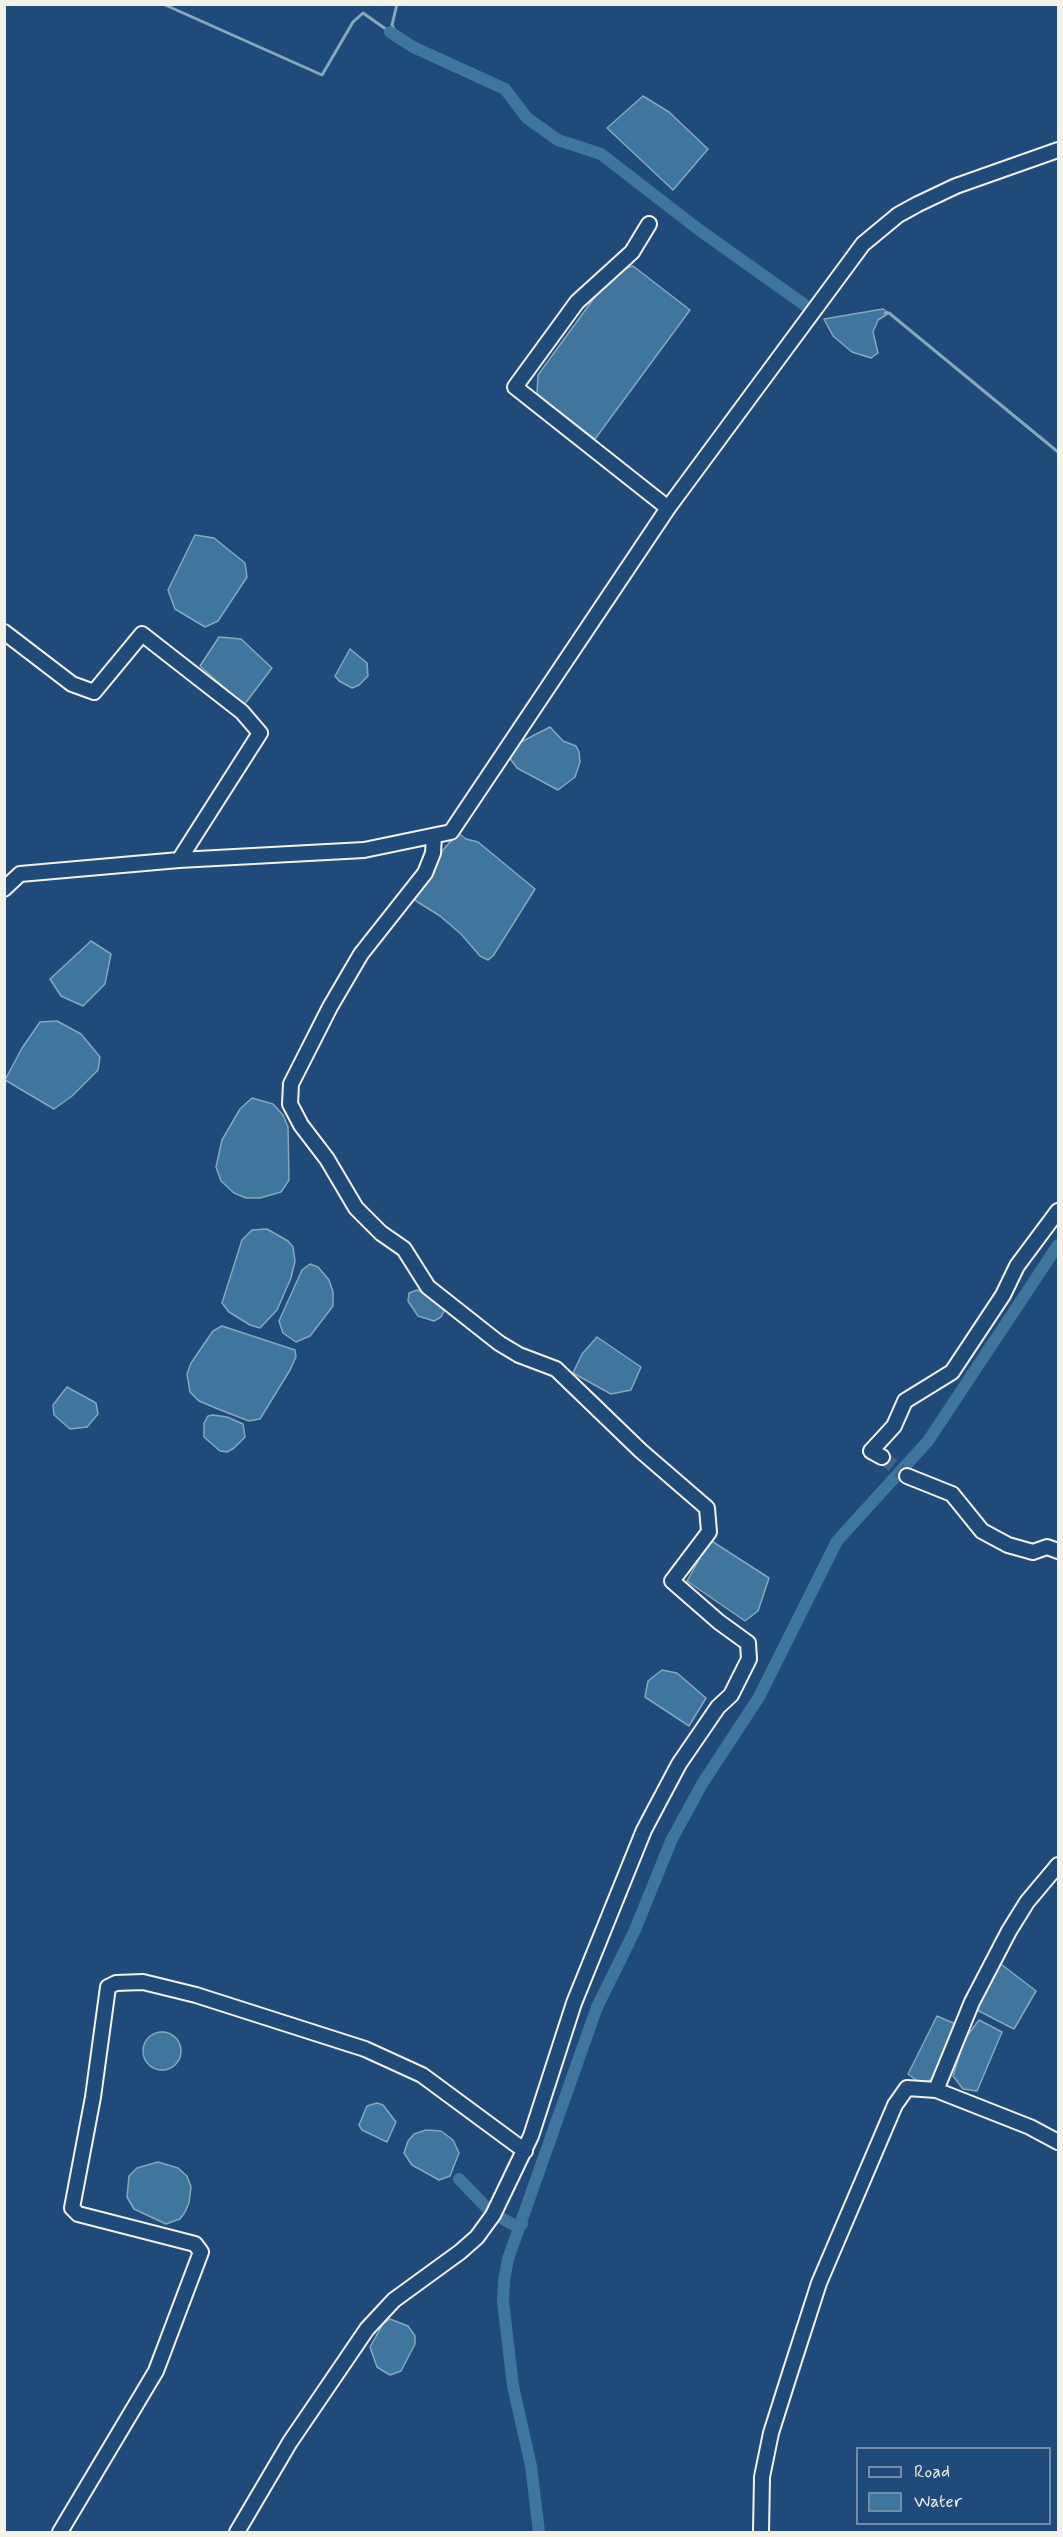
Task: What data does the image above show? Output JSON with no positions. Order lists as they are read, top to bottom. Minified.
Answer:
{"legend":["Road","Water"]}
